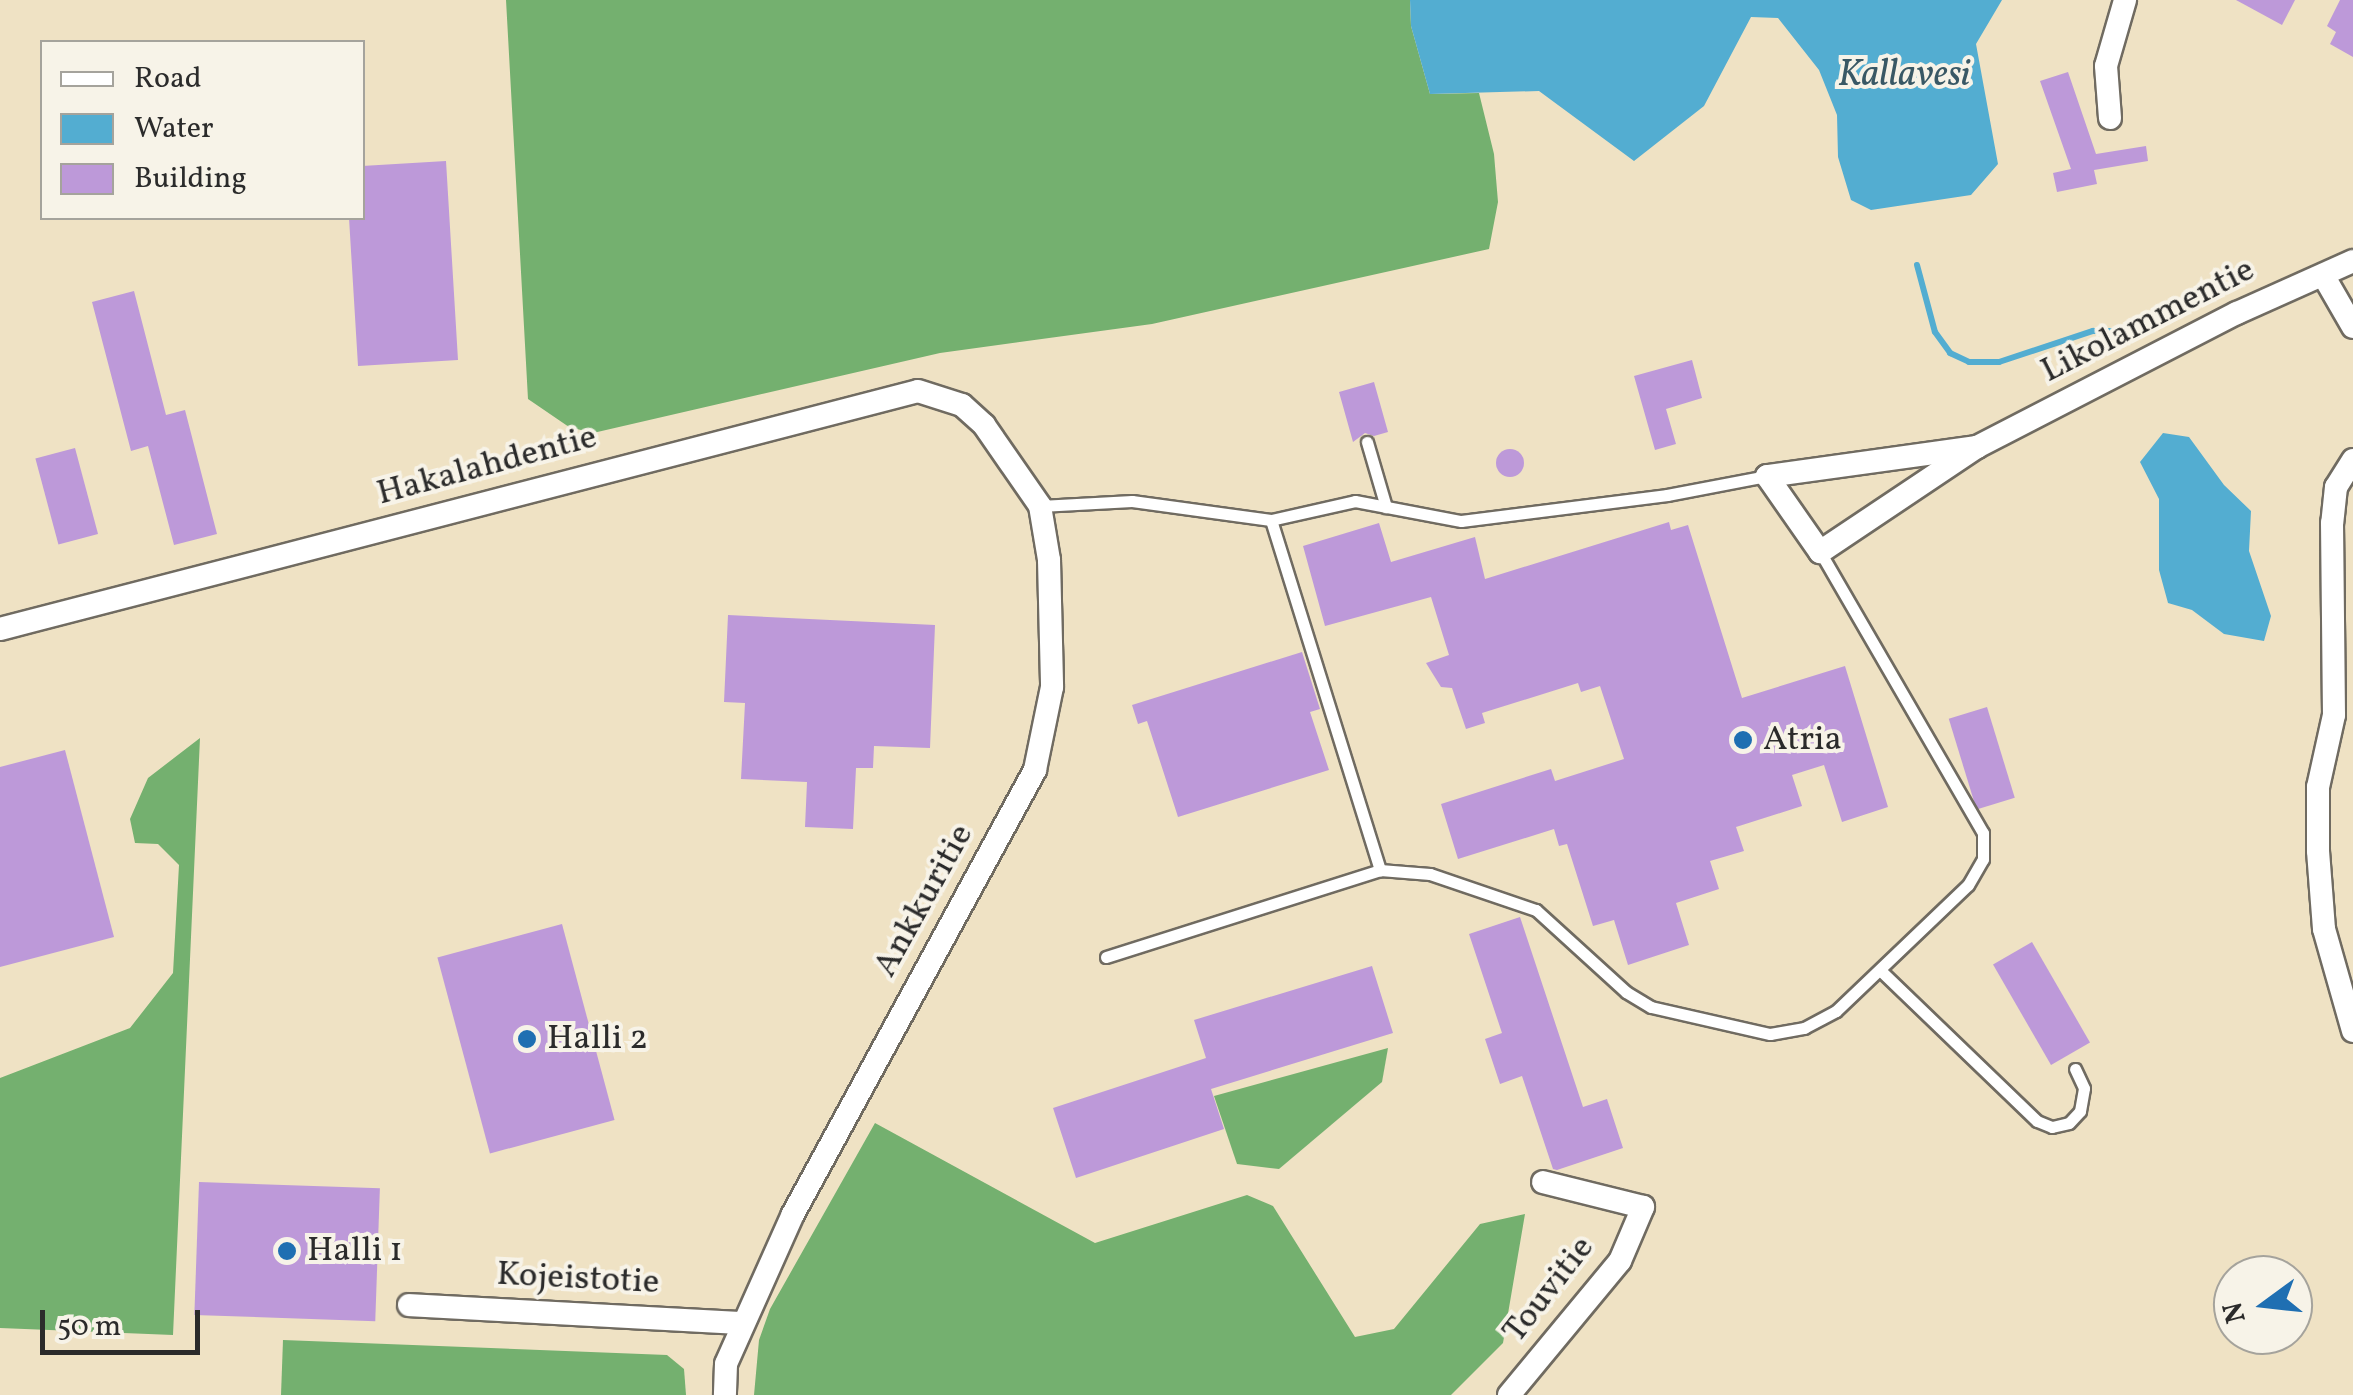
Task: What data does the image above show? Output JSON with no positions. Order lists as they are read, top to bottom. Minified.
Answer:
{"streets":{"street":["Likolammentie","Hakalahdentie","Ankkuritie","Kojeistotie","Touvitie"]},"crossings":[["Hakalahdentie","Ankkuritie"],["Ankkuritie","Kojeistotie"]],"water":["Kallavesi"],"places":["Atria","Halli 2","Halli 1"],"legend":["Road","Water","Building"],"scale_bar":"50 m","north":"left"}
